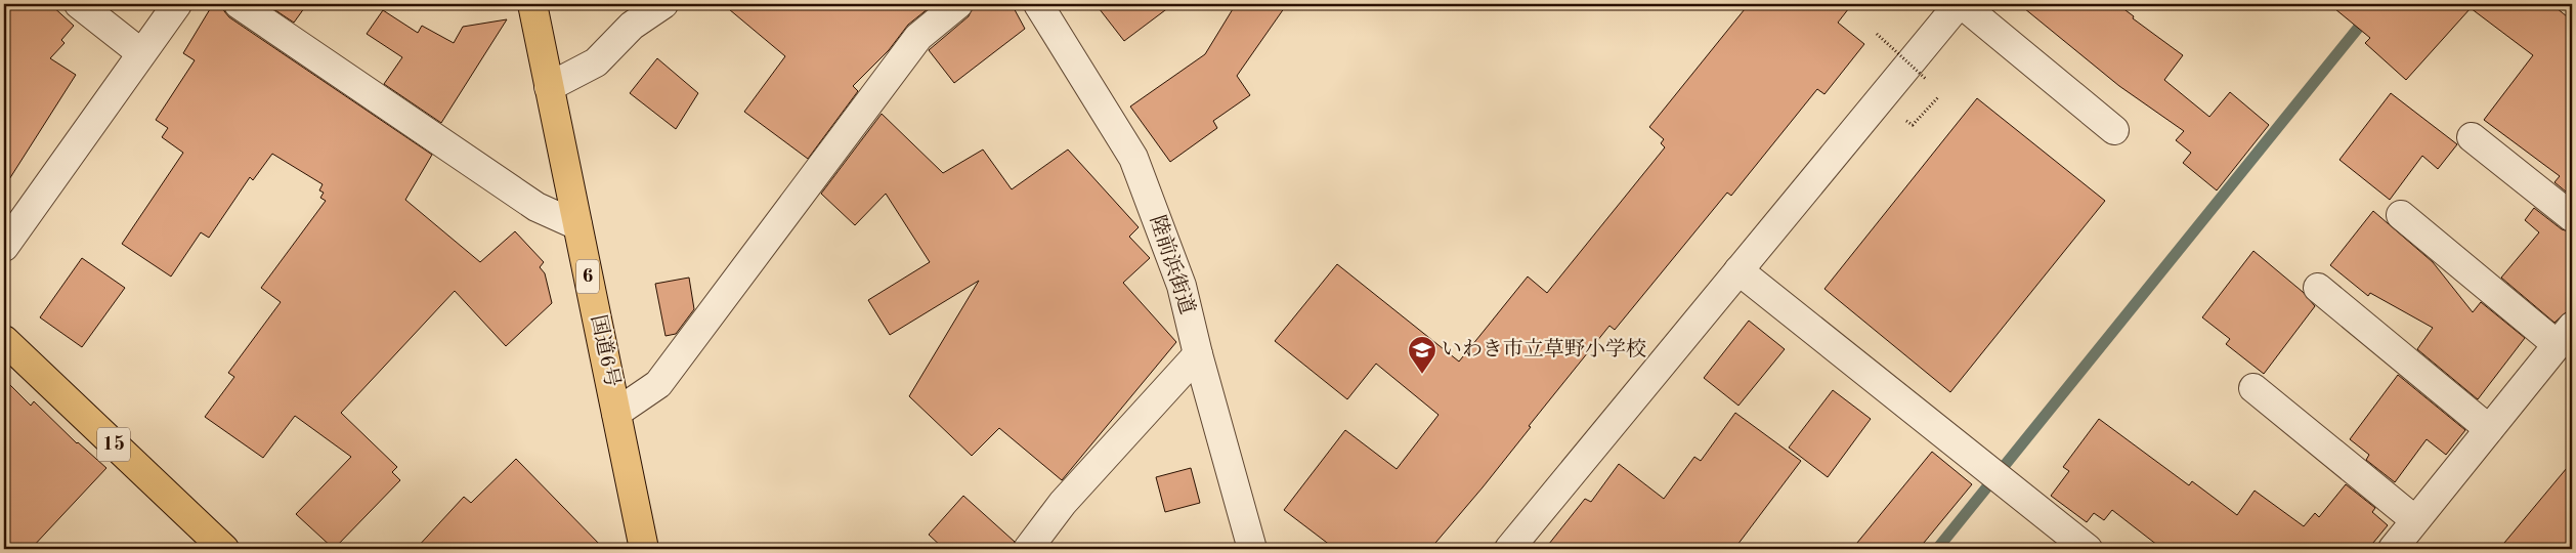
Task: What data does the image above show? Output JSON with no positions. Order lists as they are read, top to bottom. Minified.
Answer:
{"streets":{"main road":["6","国道6号","15"],"street":["陸前浜街道"]},"places":{"school or university":["いわき市立草野小学校"]}}
